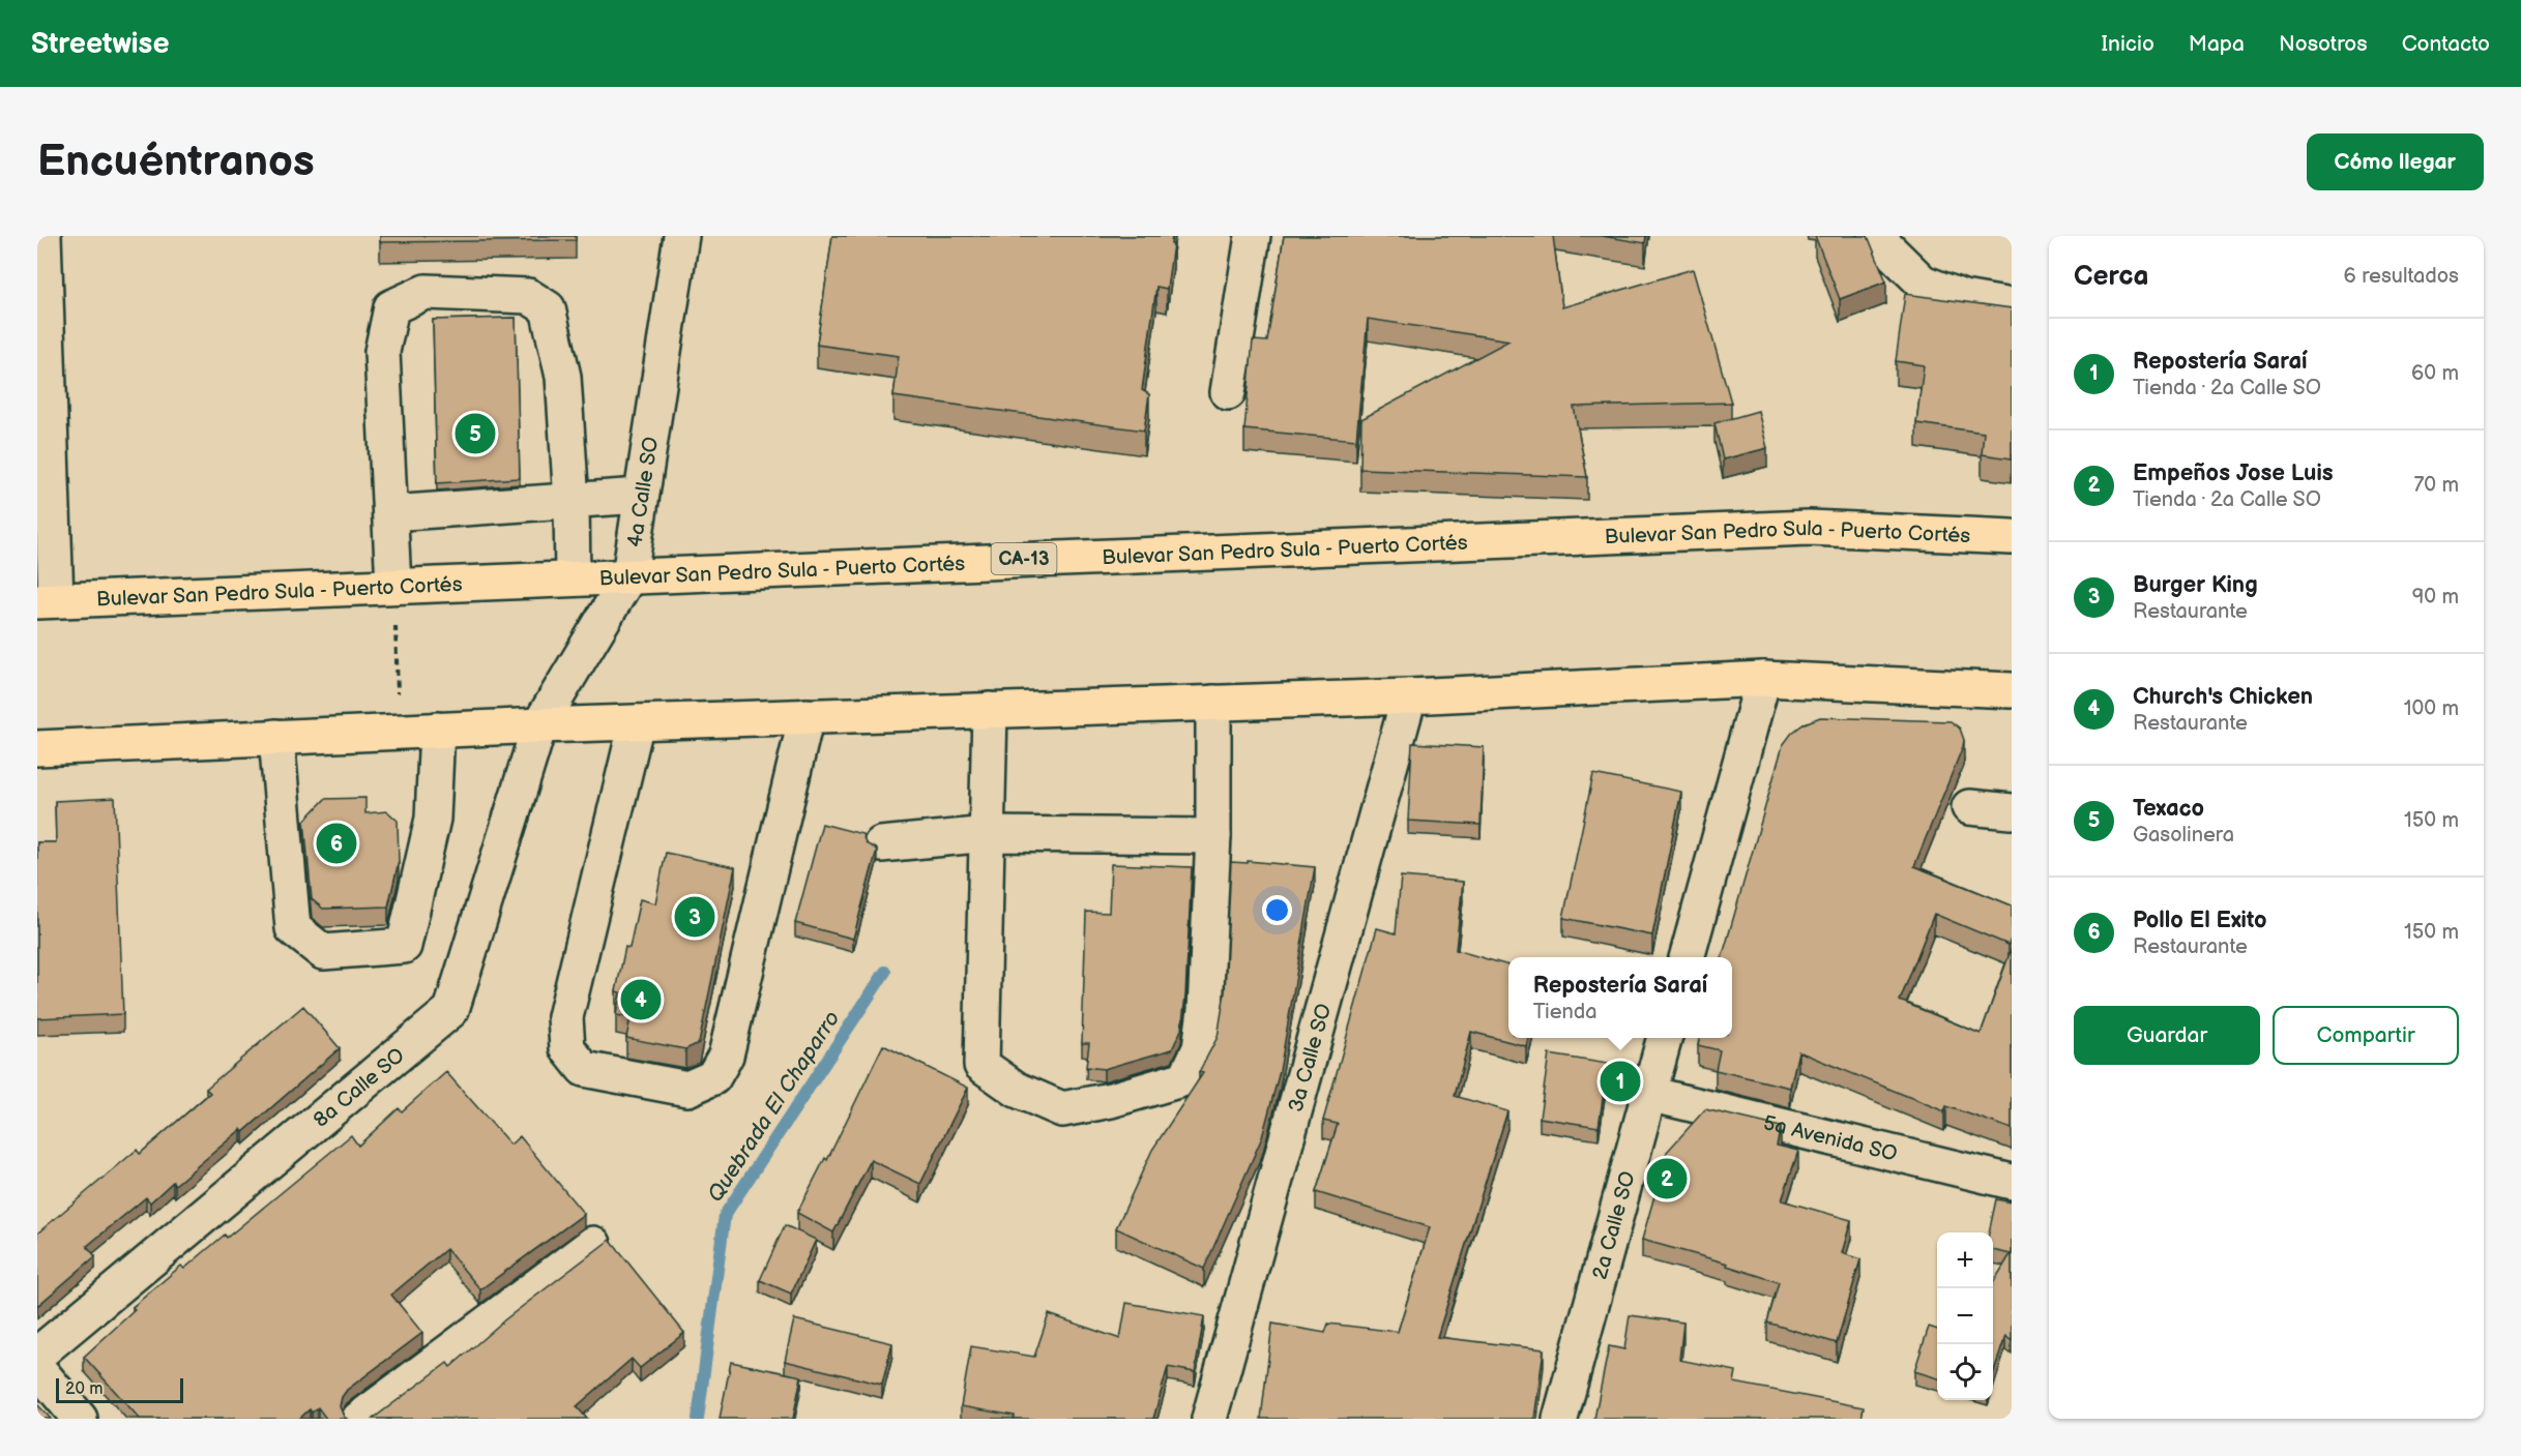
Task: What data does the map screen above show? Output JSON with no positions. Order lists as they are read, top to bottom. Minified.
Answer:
{"streets":{"highway":["Bulevar San Pedro Sula - Puerto Cortés","CA-13"],"street":["4a Calle SO","3a Calle SO","8a Calle SO","5a Avenida SO","2a Calle SO"]},"crossings":[["4a Calle SO","Bulevar San Pedro Sula - Puerto Cortés"],["4a Calle SO","8a Calle SO"],["5a Avenida SO","2a Calle SO"]],"water":["Quebrada El Chaparro"],"scale_bar":"20 m","page":{"header":"Streetwise","nav":["Inicio","Mapa","Nosotros","Contacto"],"buttons":["Cómo llegar",["Guardar","Compartir"]],"title":"Encuéntranos","heading":["Cerca","6 resultados"],"list":[{"mark":"1","name":"Repostería Saraí","note":"Tienda · 2a Calle SO","value":"60 m"},{"mark":"2","name":"Empeños Jose Luis","note":"Tienda · 2a Calle SO","value":"70 m"},{"mark":"3","name":"Burger King","note":"Restaurante","value":"90 m"},{"mark":"4","name":"Church's Chicken","note":"Restaurante","value":"100 m"},{"mark":"5","name":"Texaco","note":"Gasolinera","value":"150 m"},{"mark":"6","name":"Pollo El Exito","note":"Restaurante","value":"150 m"}],"pins":["5","6","3","4","1","2"],"popup":["Repostería Saraí","Tienda"],"map_buttons":["+","−"],"scale":"20 m"}}
